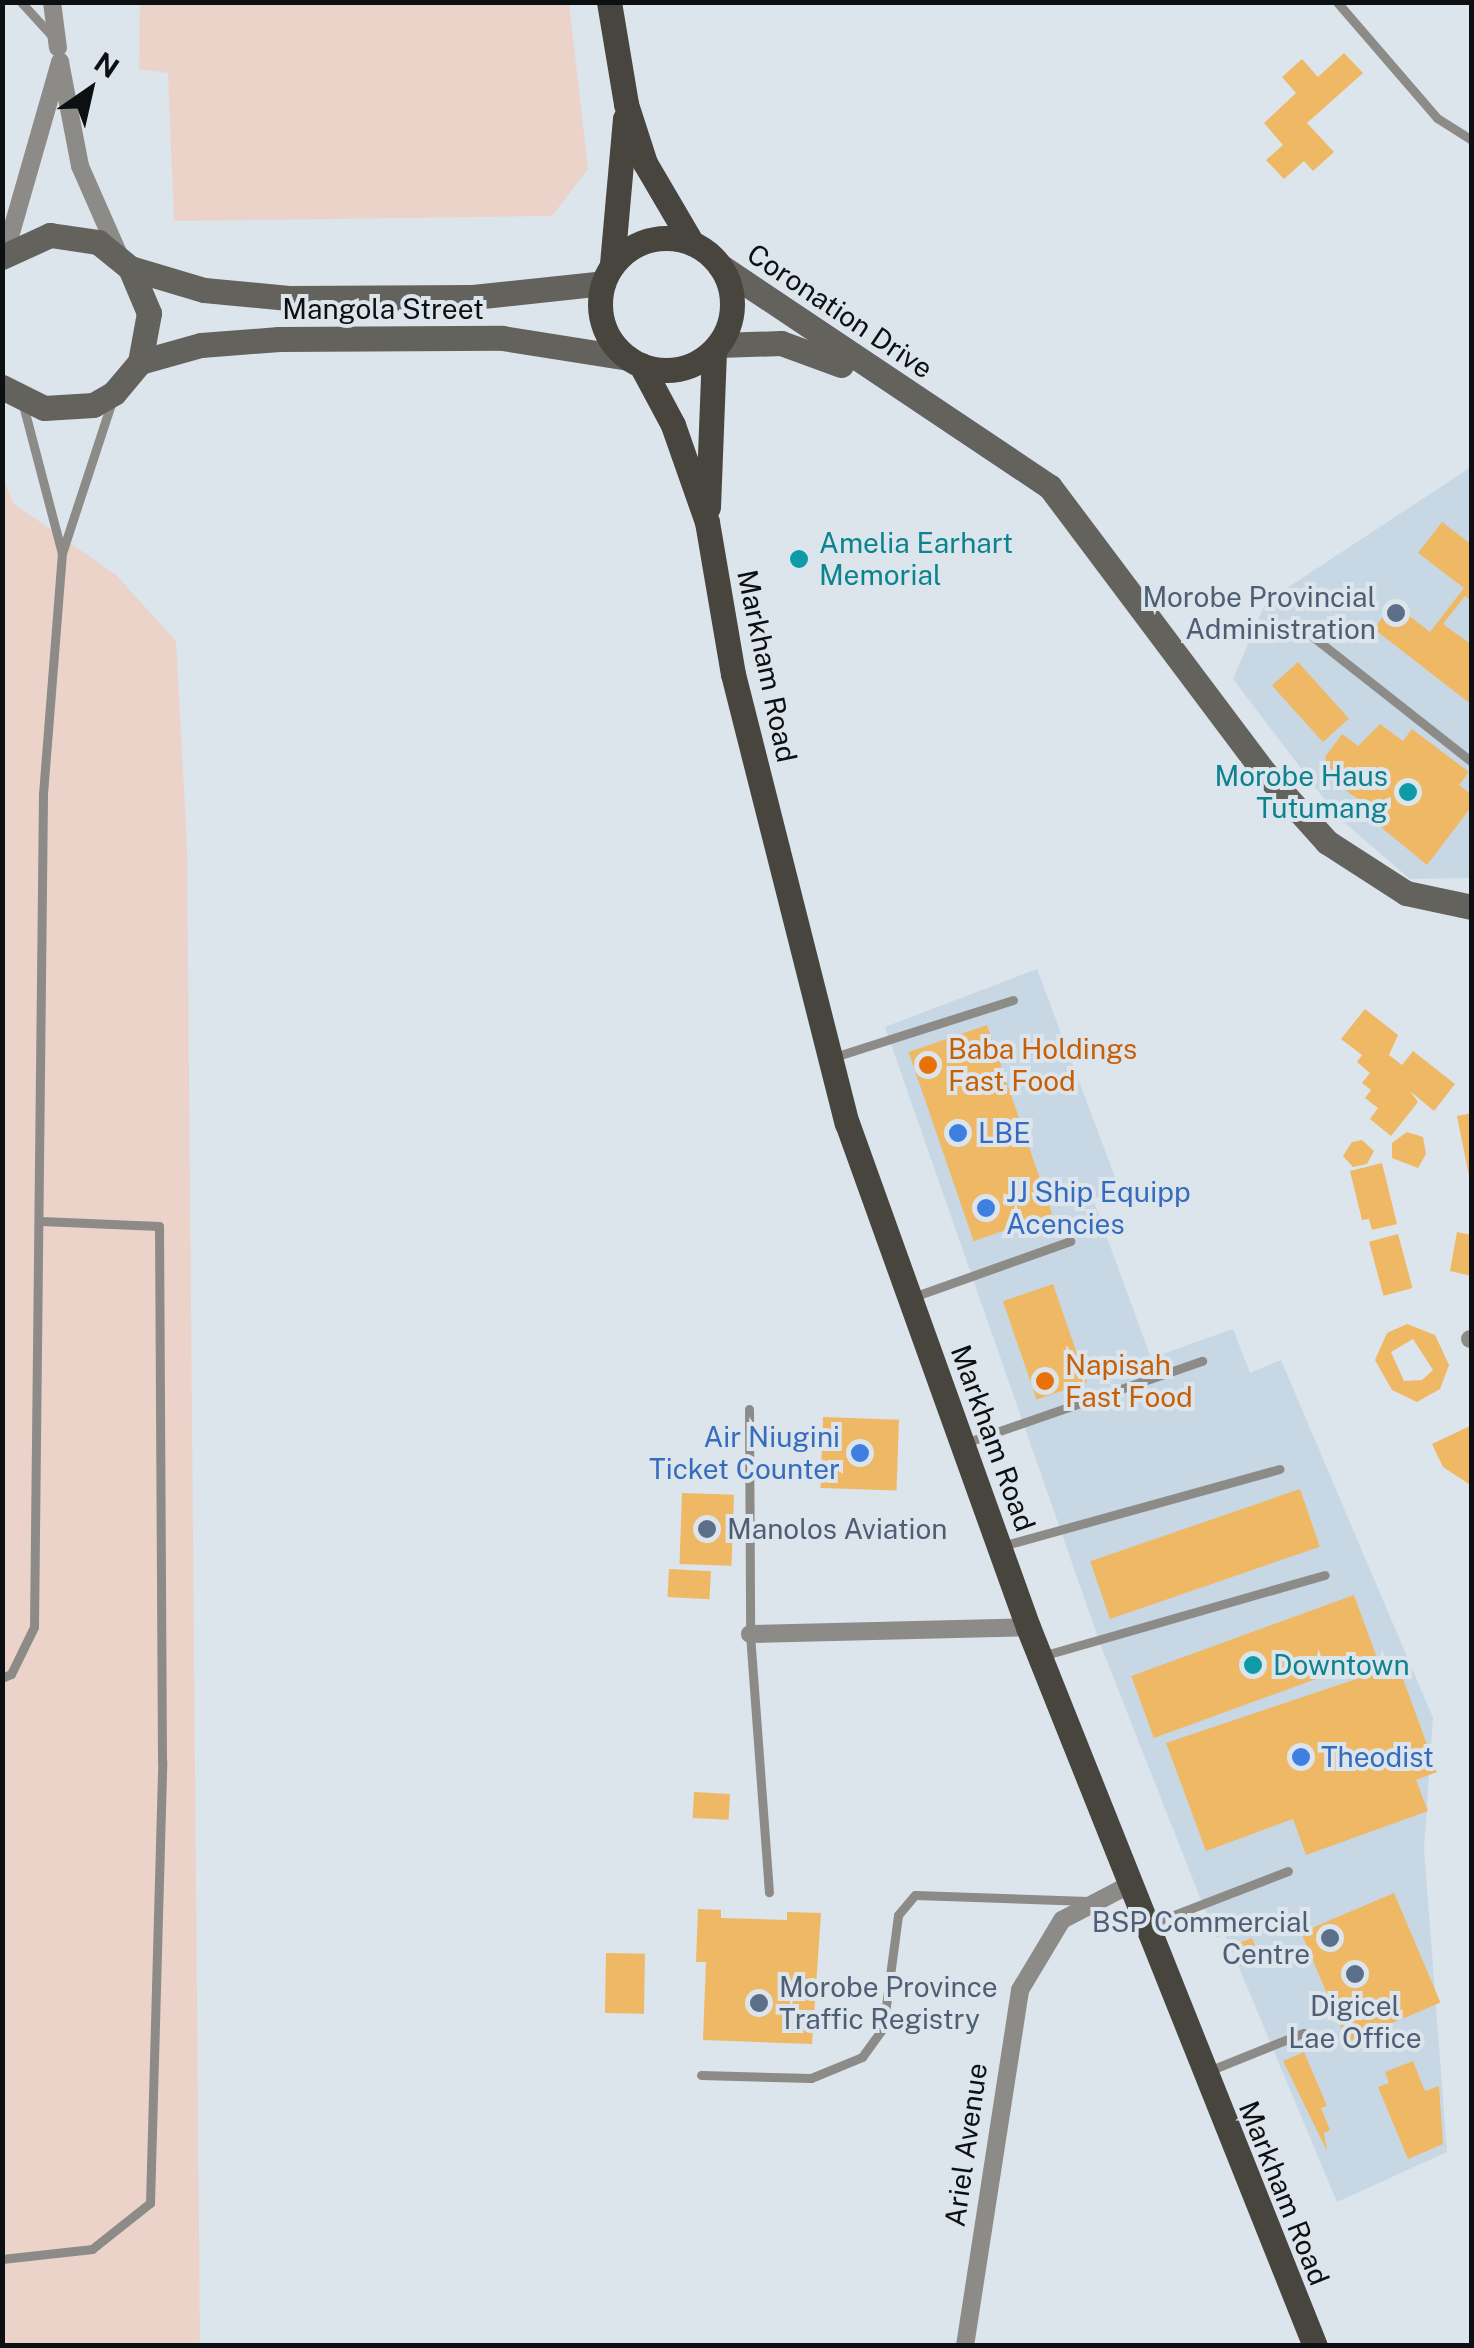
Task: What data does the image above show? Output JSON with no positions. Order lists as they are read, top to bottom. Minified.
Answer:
{"streets":{"main road":["Mangola Street","Coronation Drive","Markham Road"],"street":["Ariel Avenue"]},"crossings":[["Mangola Street","Coronation Drive"],["Mangola Street","Markham Road"],["Coronation Drive","Markham Road"],["Markham Road","Ariel Avenue"]],"places":["Amelia Earhart Memorial","Morobe Provincial Administration","Morobe Haus Tutumang","Baba Holdings Fast Food","LBE","JJ Ship Equipp Acencies","Napisah Fast Food","Air Niugini Ticket Counter","Manolos Aviation","Downtown","Theodist","BSP Commercial Centre","Digicel Lae Office","Morobe Province Traffic Registry"],"north":"top right"}
